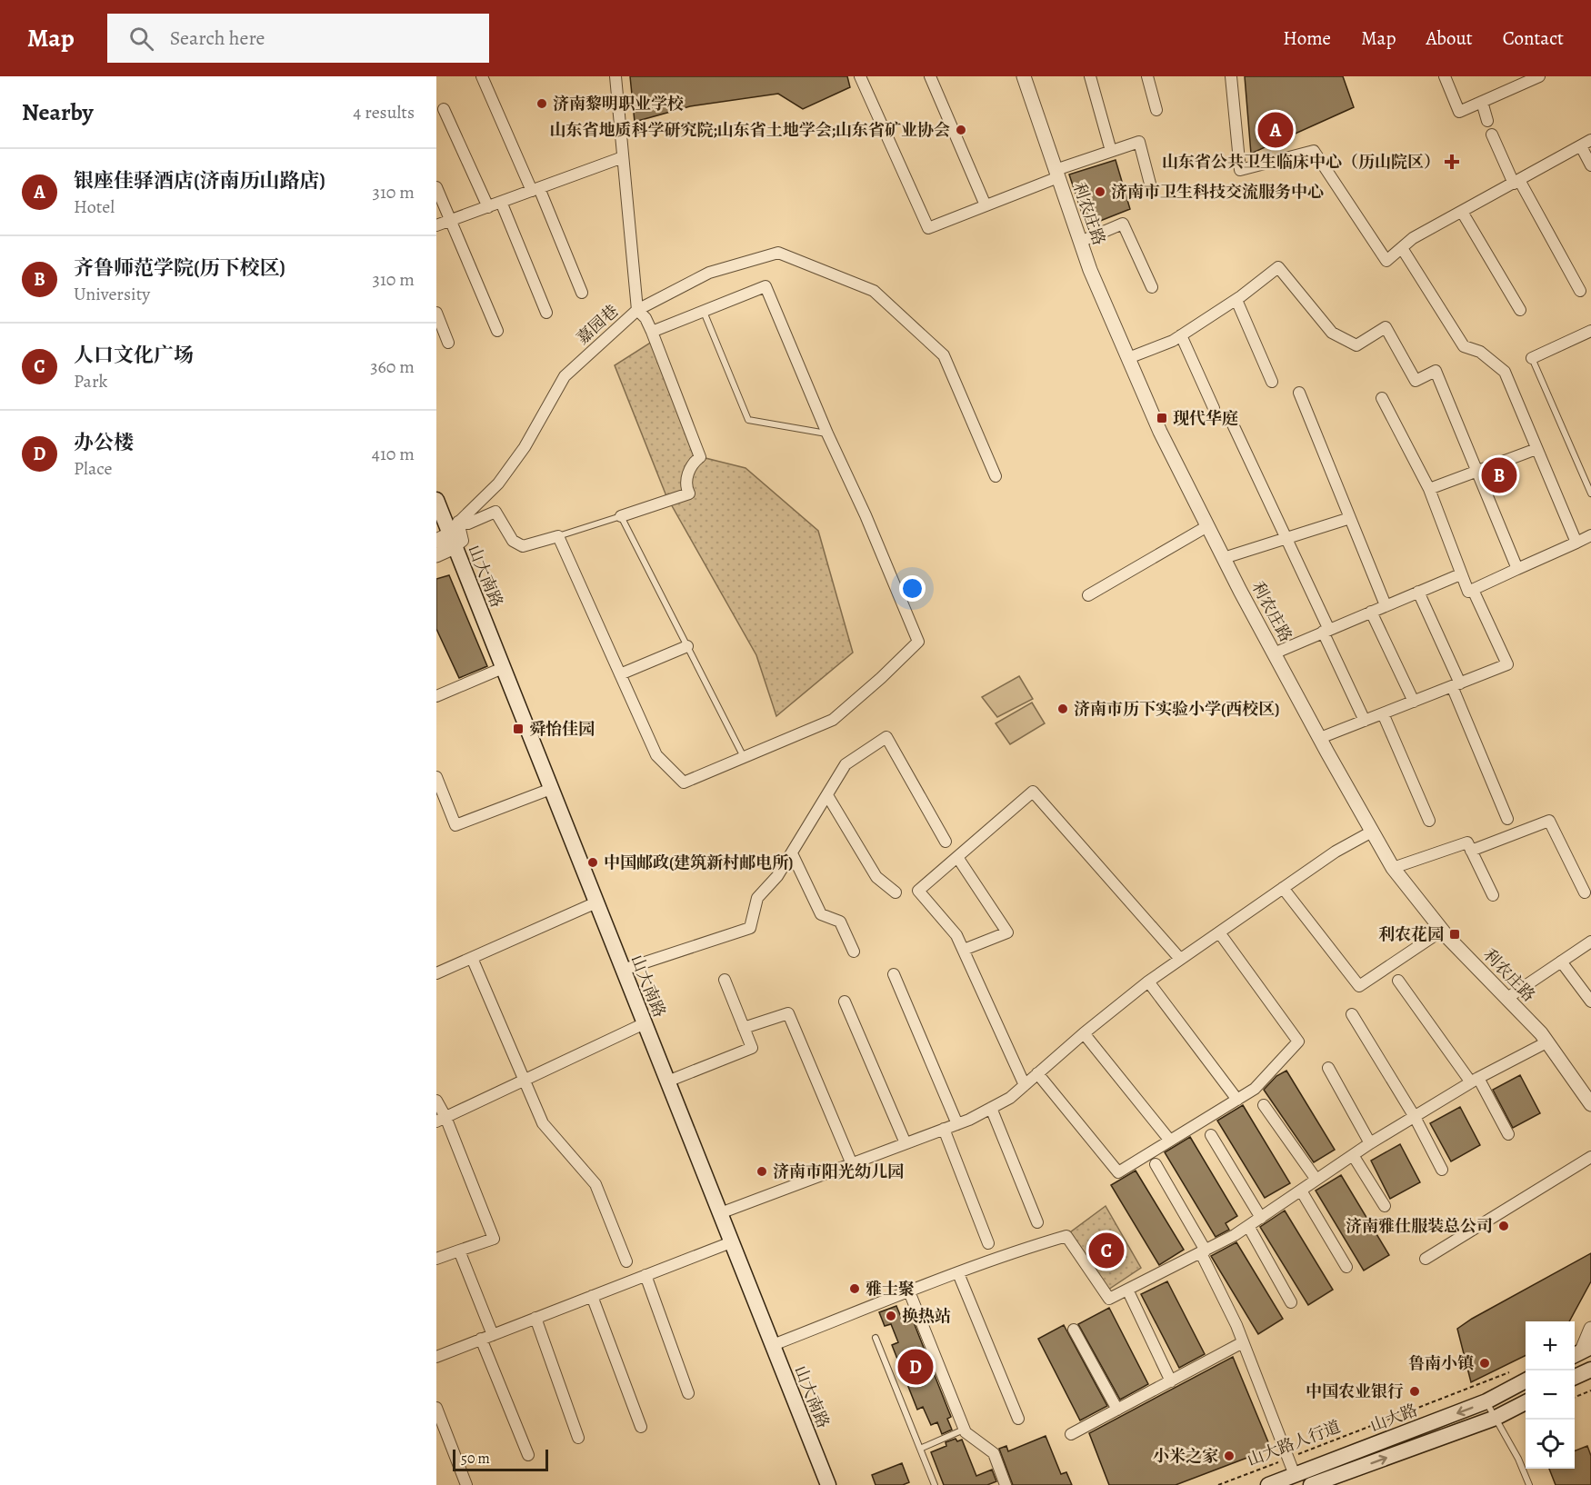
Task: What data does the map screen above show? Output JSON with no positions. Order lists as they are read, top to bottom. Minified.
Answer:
{"streets":{"main road":["山大南路","山大路"],"street":["利农庄路","嘉园巷"],"path":["山大路人行道"]},"crossings":[["嘉园巷","山大南路"]],"places":{"other":["济南黎明职业学校","山东省地质科学研究院;山东省土地学会;山东省矿业协会","济南市卫生科技交流服务中心","济南市历下实验小学(西校区)","中国邮政(建筑新村邮电所)","济南市阳光幼儿园","济南雅仕服装总公司","雅士聚","换热站","鲁南小镇","中国农业银行","小米之家"],"health":["山东省公共卫生临床中心（历山院区）"],"transit":["现代华庭","舜怡佳园","利农花园"]},"scale_bar":"50 m","page":{"header":"Map","search":"Search here","nav":["Home","Map","About","Contact"],"heading":["Nearby","4 results"],"pins":["A","B","C","D"],"list":[{"mark":"A","name":"银座佳驿酒店(济南历山路店)","note":"Hotel","value":"310 m"},{"mark":"B","name":"齐鲁师范学院(历下校区)","note":"University","value":"310 m"},{"mark":"C","name":"人口文化广场","note":"Park","value":"360 m"},{"mark":"D","name":"办公楼","note":"Place","value":"410 m"}],"map_buttons":["+","−"],"scale":"50 m"}}
